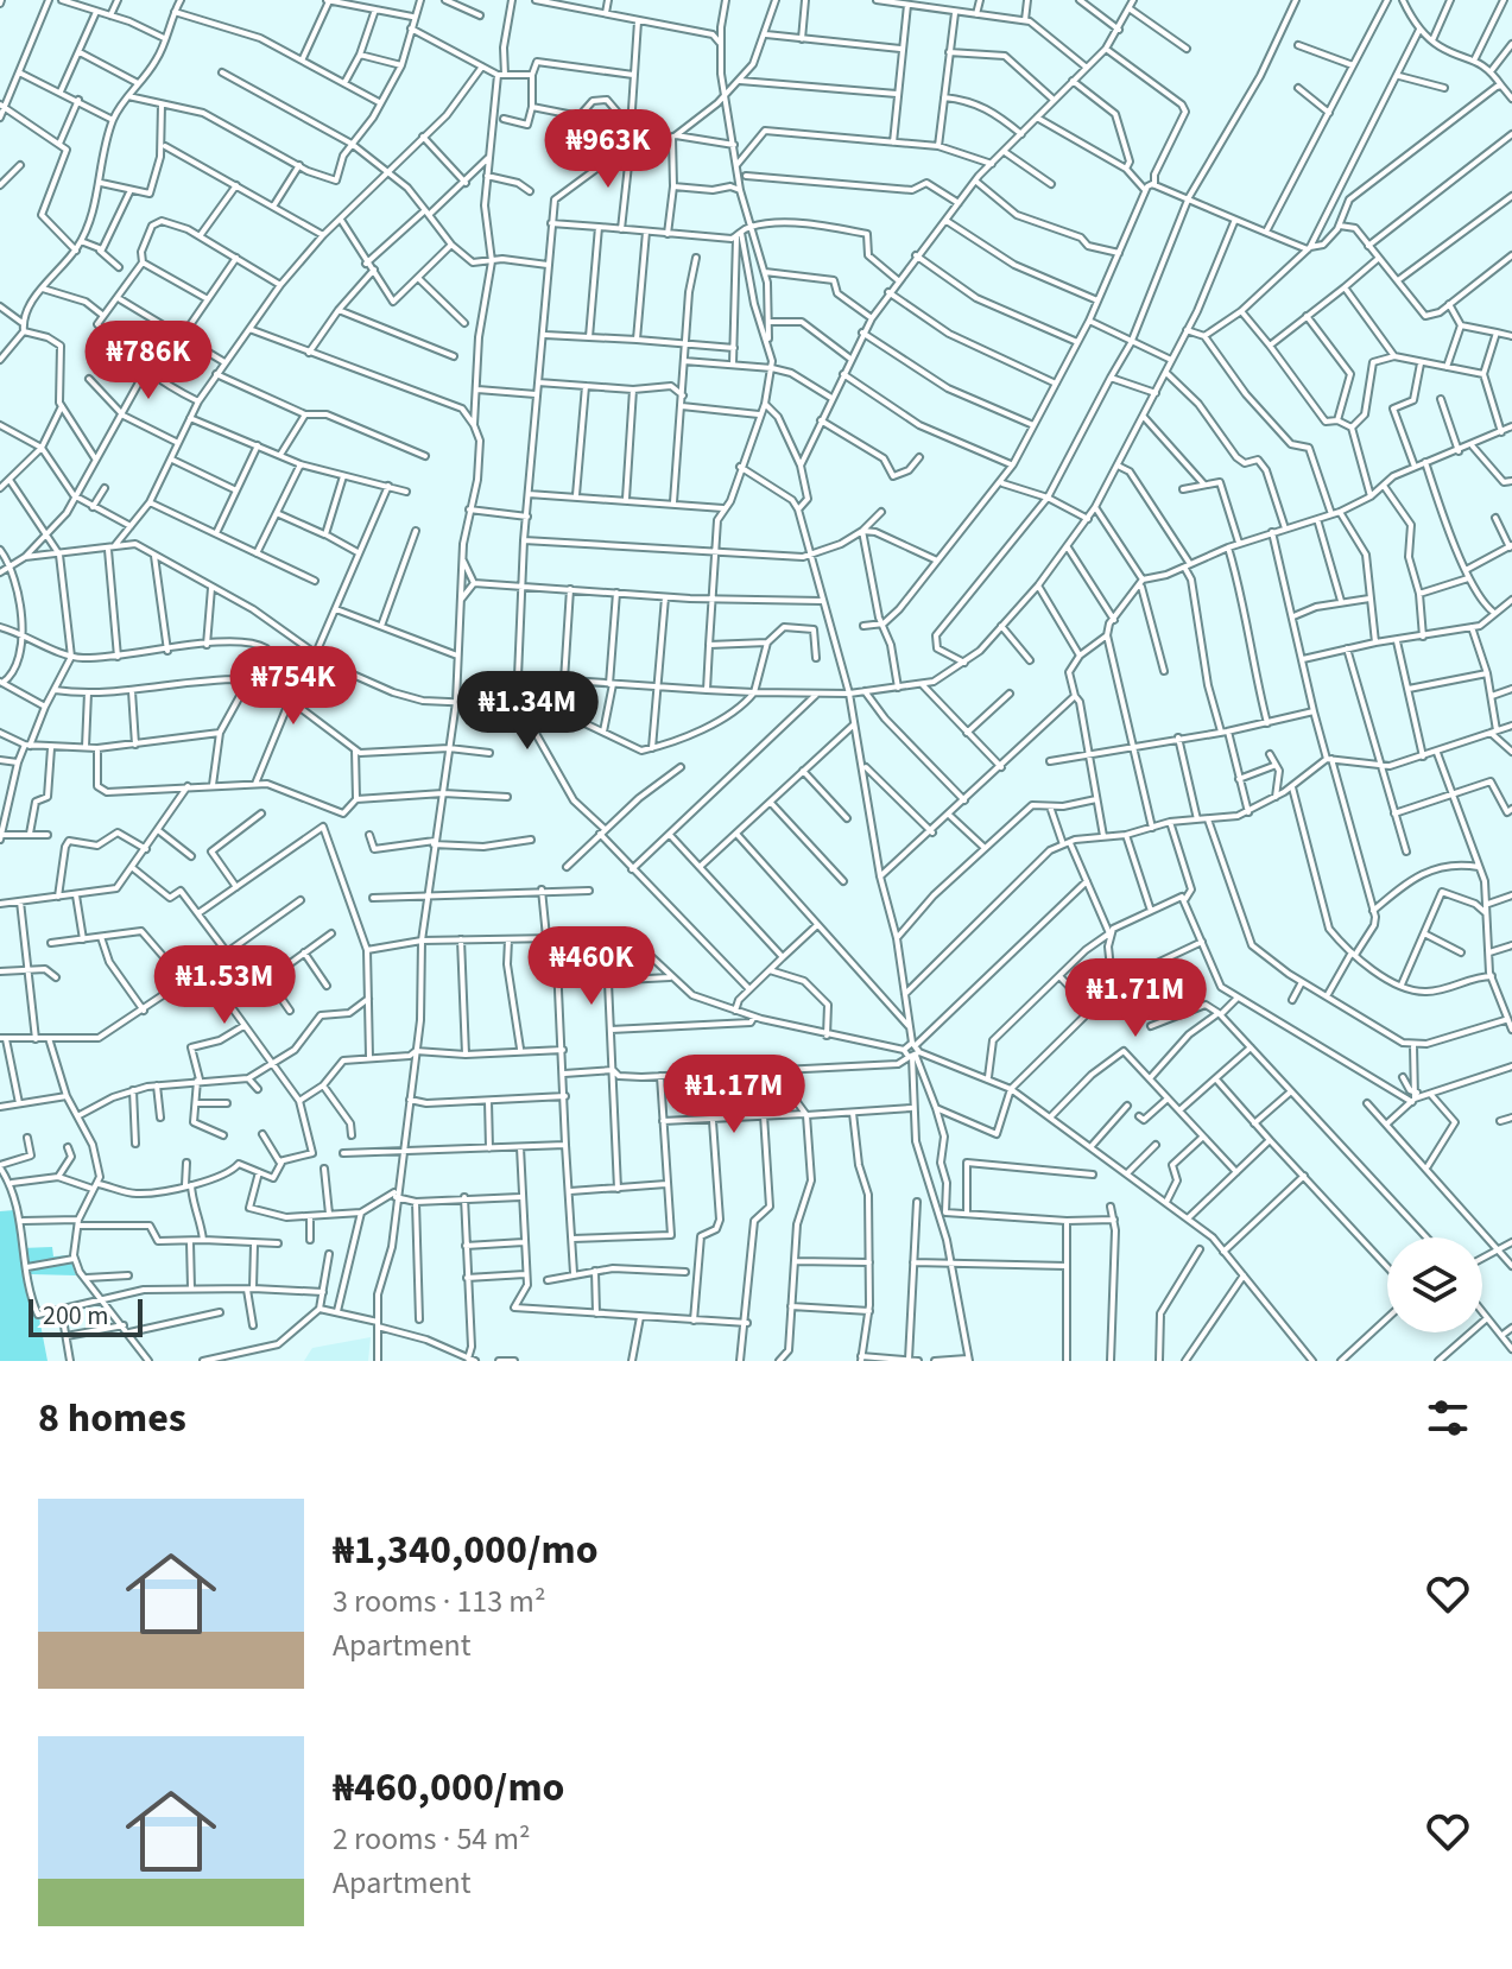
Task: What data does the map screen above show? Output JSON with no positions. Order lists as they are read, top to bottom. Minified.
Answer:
{"scale_bar":"200 m","page":{"price":["₦963K","₦786K","₦754K","₦1.34M","₦460K","₦1.53M","₦1.71M","₦1.17M"],"scale":"200 m","heading":"8 homes","list":[{"name":"₦1,340,000/mo","note":"3 rooms · 113 m² · Apartment"},{"name":"₦460,000/mo","note":"2 rooms · 54 m² · Apartment"}]}}
